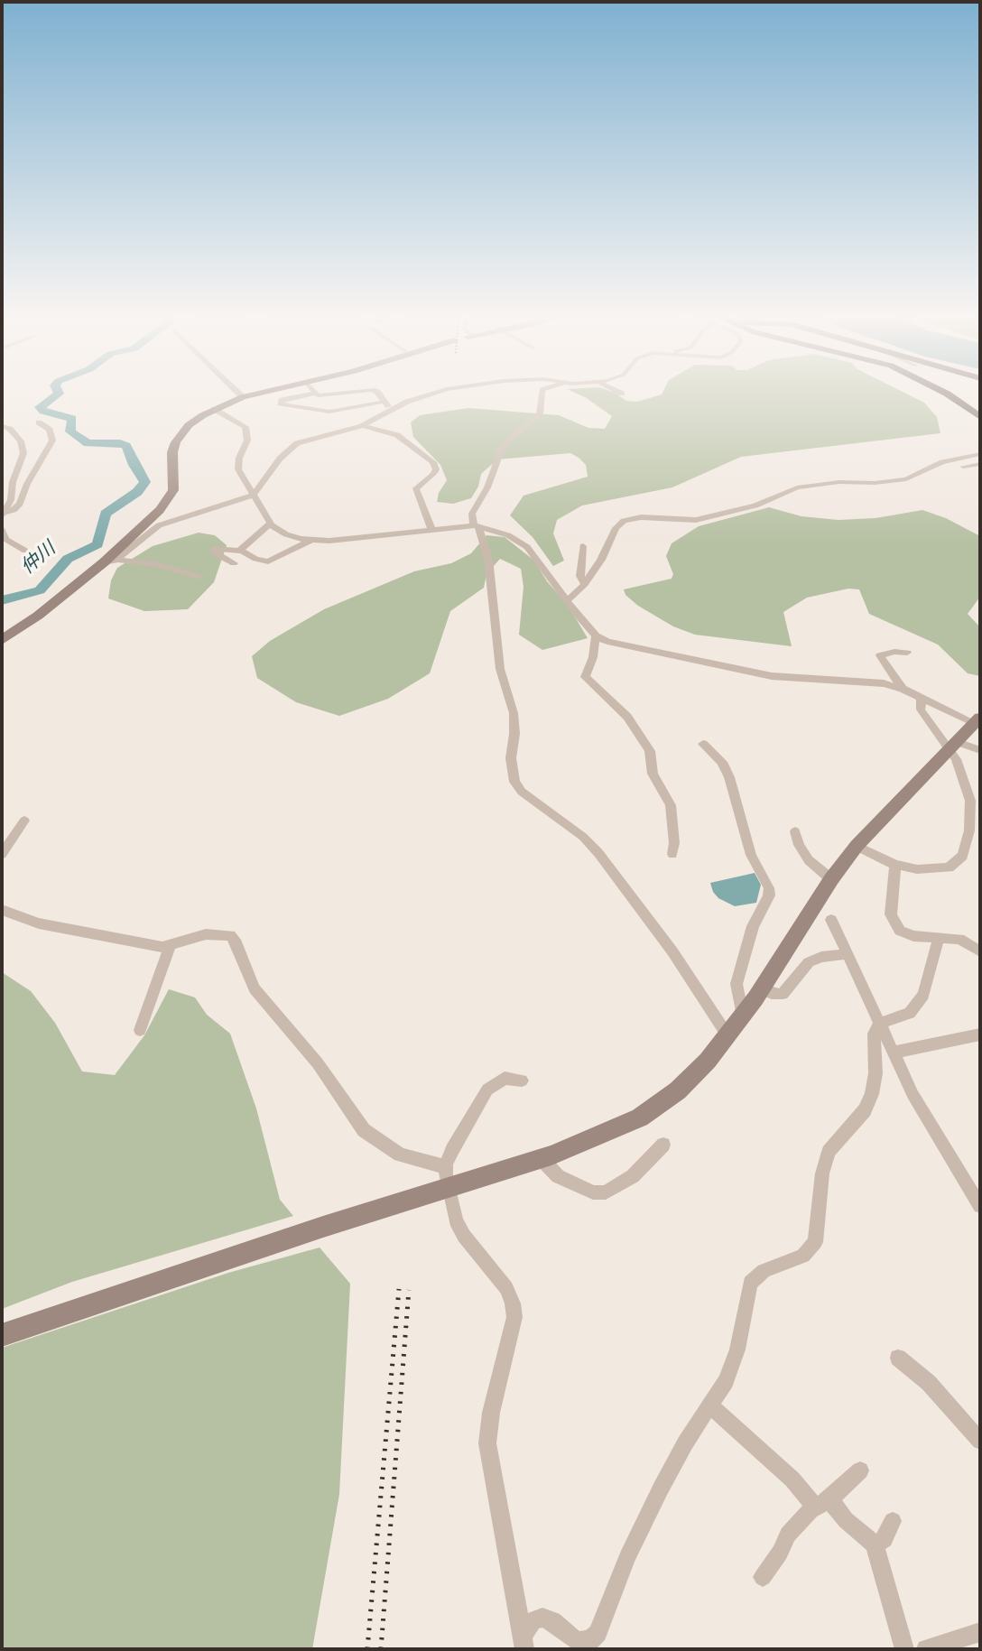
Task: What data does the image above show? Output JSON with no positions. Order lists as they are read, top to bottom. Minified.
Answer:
{"water":["仲川"]}
